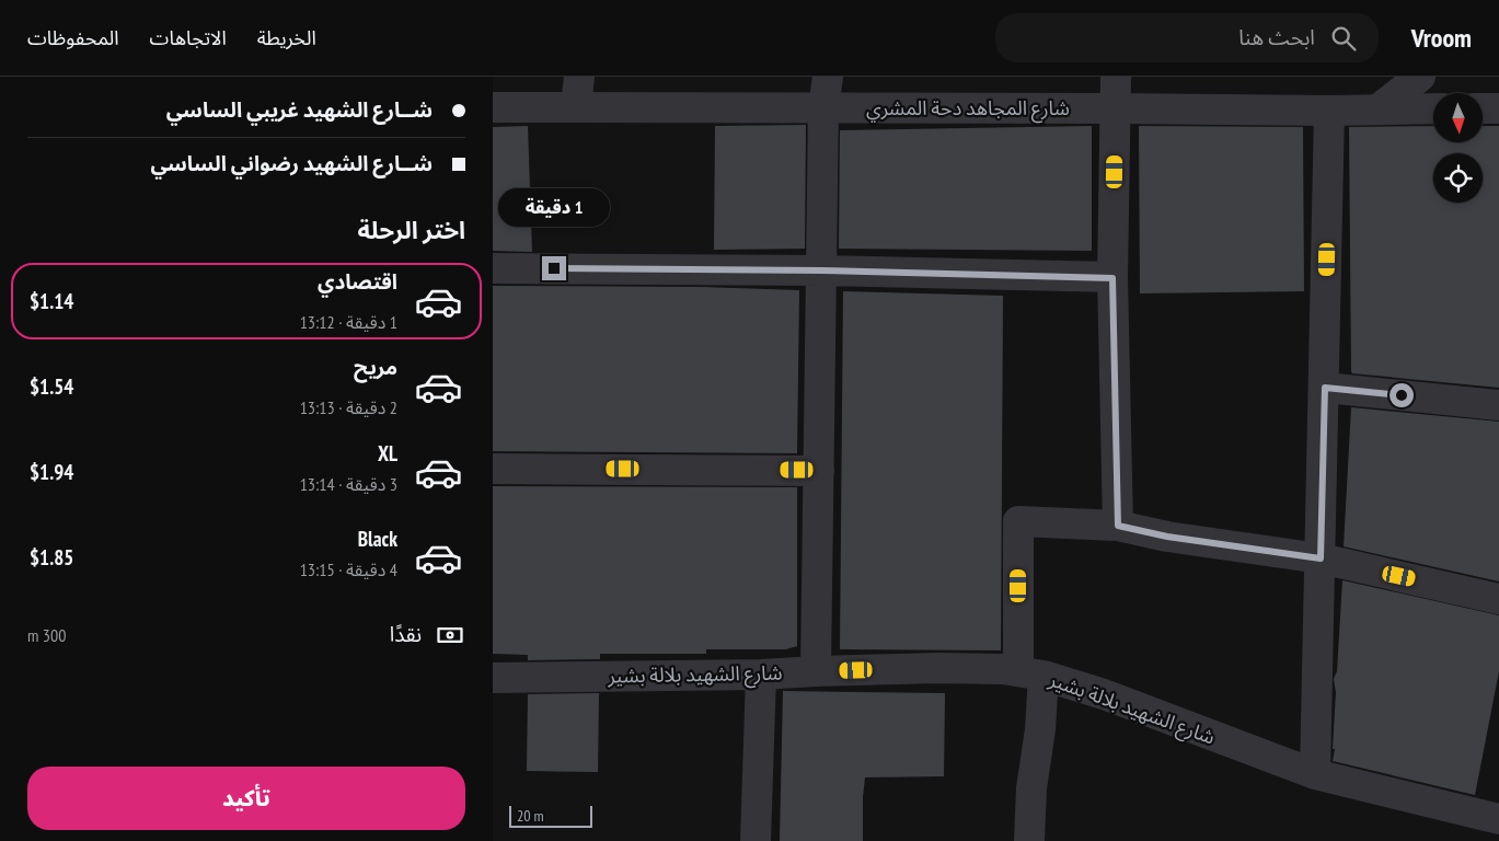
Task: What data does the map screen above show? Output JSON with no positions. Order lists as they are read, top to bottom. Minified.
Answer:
{"streets":{"street":["شارع المجاهد دحة المشري","شارع الشهيد بلالة بشير"]},"scale_bar":"20 m","north":"bottom","page":{"header":"Vroom","search":"ابحث هنا","nav":["الخريطة","الاتجاهات","المحفوظات"],"banner":["شــارع الشهيد غريبي الساسي","شــارع الشهيد رضواني الساسي"],"bubble":"1 دقيقة","heading":"اختر الرحلة","list":[{"name":"اقتصادي","note":"1 دقيقة · 13:12","value":"$1.14"},{"name":"مريح","note":"2 دقيقة · 13:13","value":"$1.54"},{"name":"XL","note":"3 دقيقة · 13:14","value":"$1.94"},{"name":"Black","note":"4 دقيقة · 13:15","value":"$1.85"}],"pay":["نقدًا","300 m"],"buttons":"تأكيد","scale":"20 m"}}
